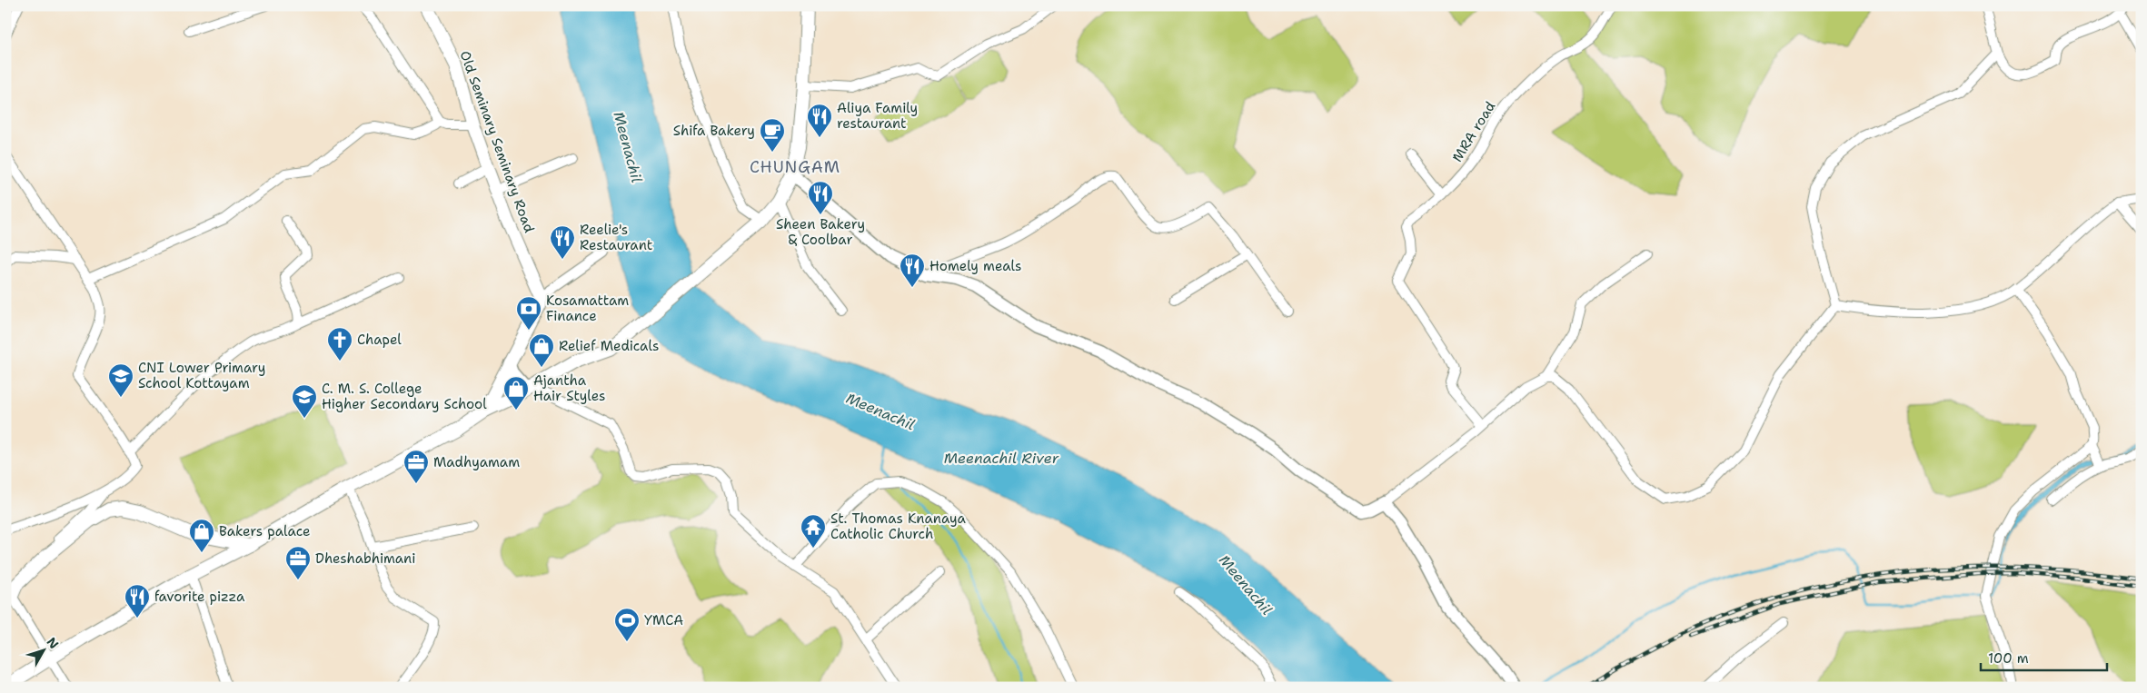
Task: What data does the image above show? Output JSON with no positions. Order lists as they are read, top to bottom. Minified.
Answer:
{"streets":{"main road":["Old Seminary Seminary Road"],"street":["MRA road"]},"districts":["CHUNGAM"],"water":["Meenachil","Meenachil River"],"places":{"restaurant":["Aliya Family restaurant","Sheen Bakery & Coolbar","Reelie's Restaurant","Homely meals","favorite pizza"],"cafe":["Shifa Bakery"],"bank":["Kosamattam Finance"],"church":["Chapel"],"shop":["Relief Medicals","Ajantha Hair Styles","Bakers palace"],"school or university":["CNI Lower Primary School Kottayam","C. M. S. College Higher Secondary School"],"office":["Madhyamam","Dheshabhimani"],"temple":["St. Thomas Knanaya Catholic Church"],"sports":["YMCA"]},"scale_bar":"100 m","north":"top right"}
